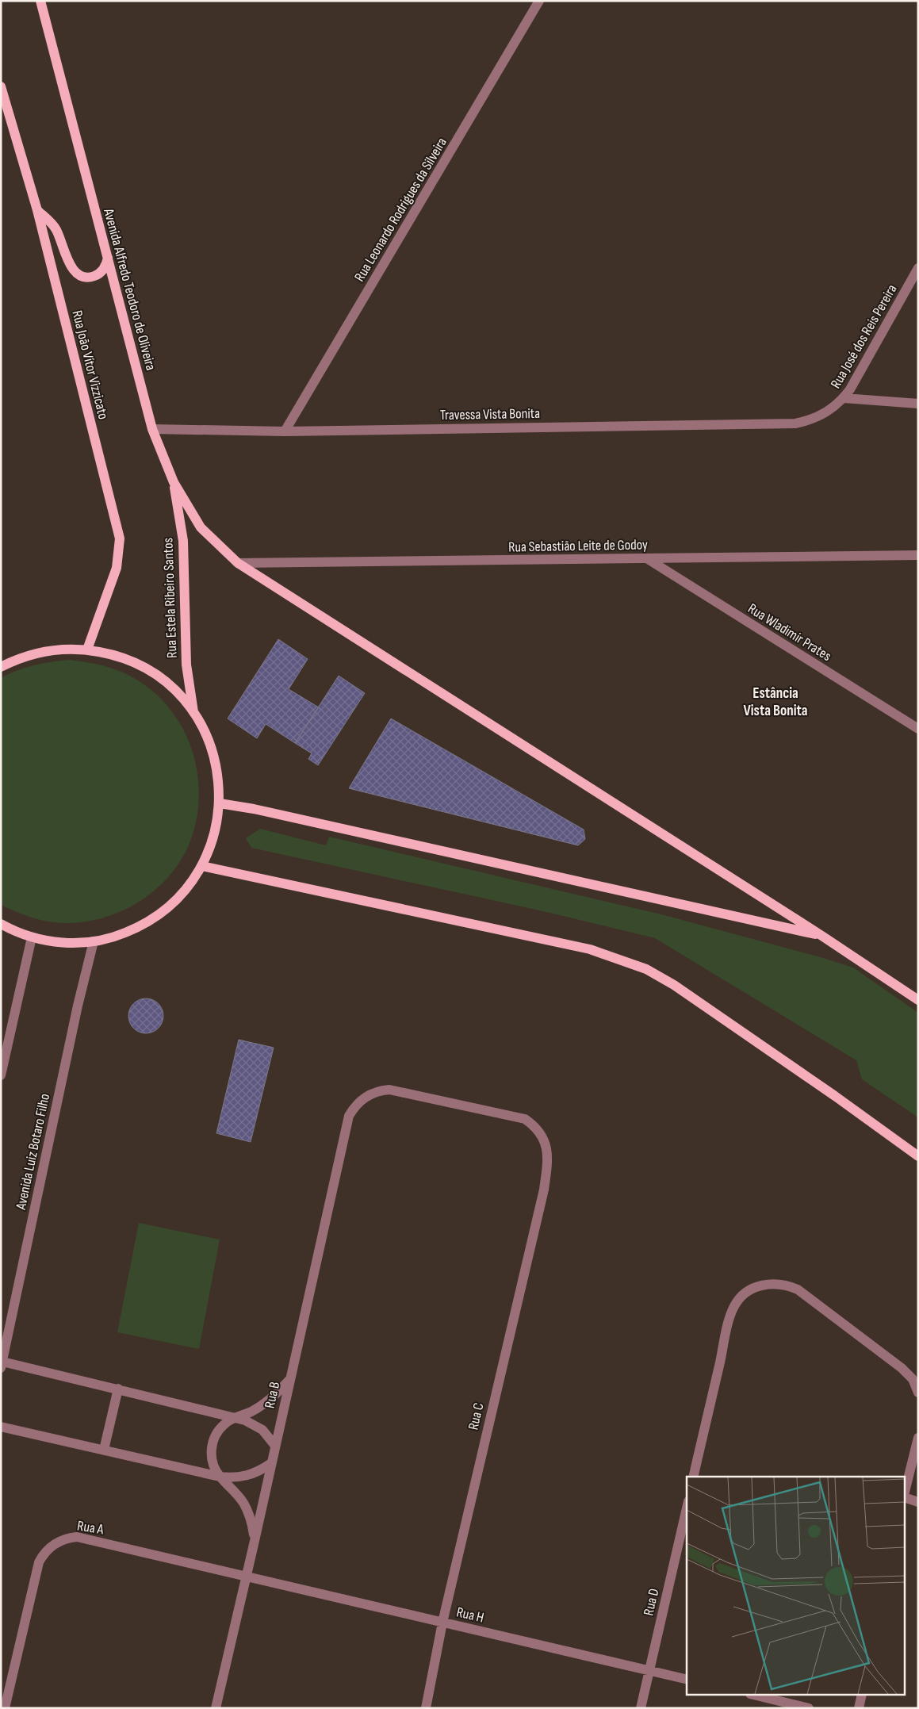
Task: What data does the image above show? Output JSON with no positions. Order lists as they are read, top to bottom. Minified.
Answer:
{"streets":{"main road":["Avenida Alfredo Teodoro de Oliveira","Rua João Vítor Vizzicato","Rua Estela Ribeiro Santos"],"street":["Rua Leonardo Rodrigues da Silveira","Rua José dos Reis Pereira","Travessa Vista Bonita","Rua Sebastião Leite de Godoy","Rua Wladimir Prates","Avenida Luiz Botaro Filho","Rua B","Rua C","Rua A","Rua D","Rua H"]},"crossings":[["Rua Leonardo Rodrigues da Silveira","Travessa Vista Bonita"],["Avenida Alfredo Teodoro de Oliveira","Travessa Vista Bonita"],["Avenida Alfredo Teodoro de Oliveira","Rua Sebastião Leite de Godoy"],["Avenida Alfredo Teodoro de Oliveira","Rua Estela Ribeiro Santos"],["Rua José dos Reis Pereira","Travessa Vista Bonita"],["Rua Sebastião Leite de Godoy","Rua Wladimir Prates"],["Rua B","Rua C"],["Rua B","Rua A"],["Rua B","Rua H"],["Rua C","Rua H"],["Rua A","Rua H"],["Rua D","Rua H"]],"districts":["Estância Vista Bonita"]}
